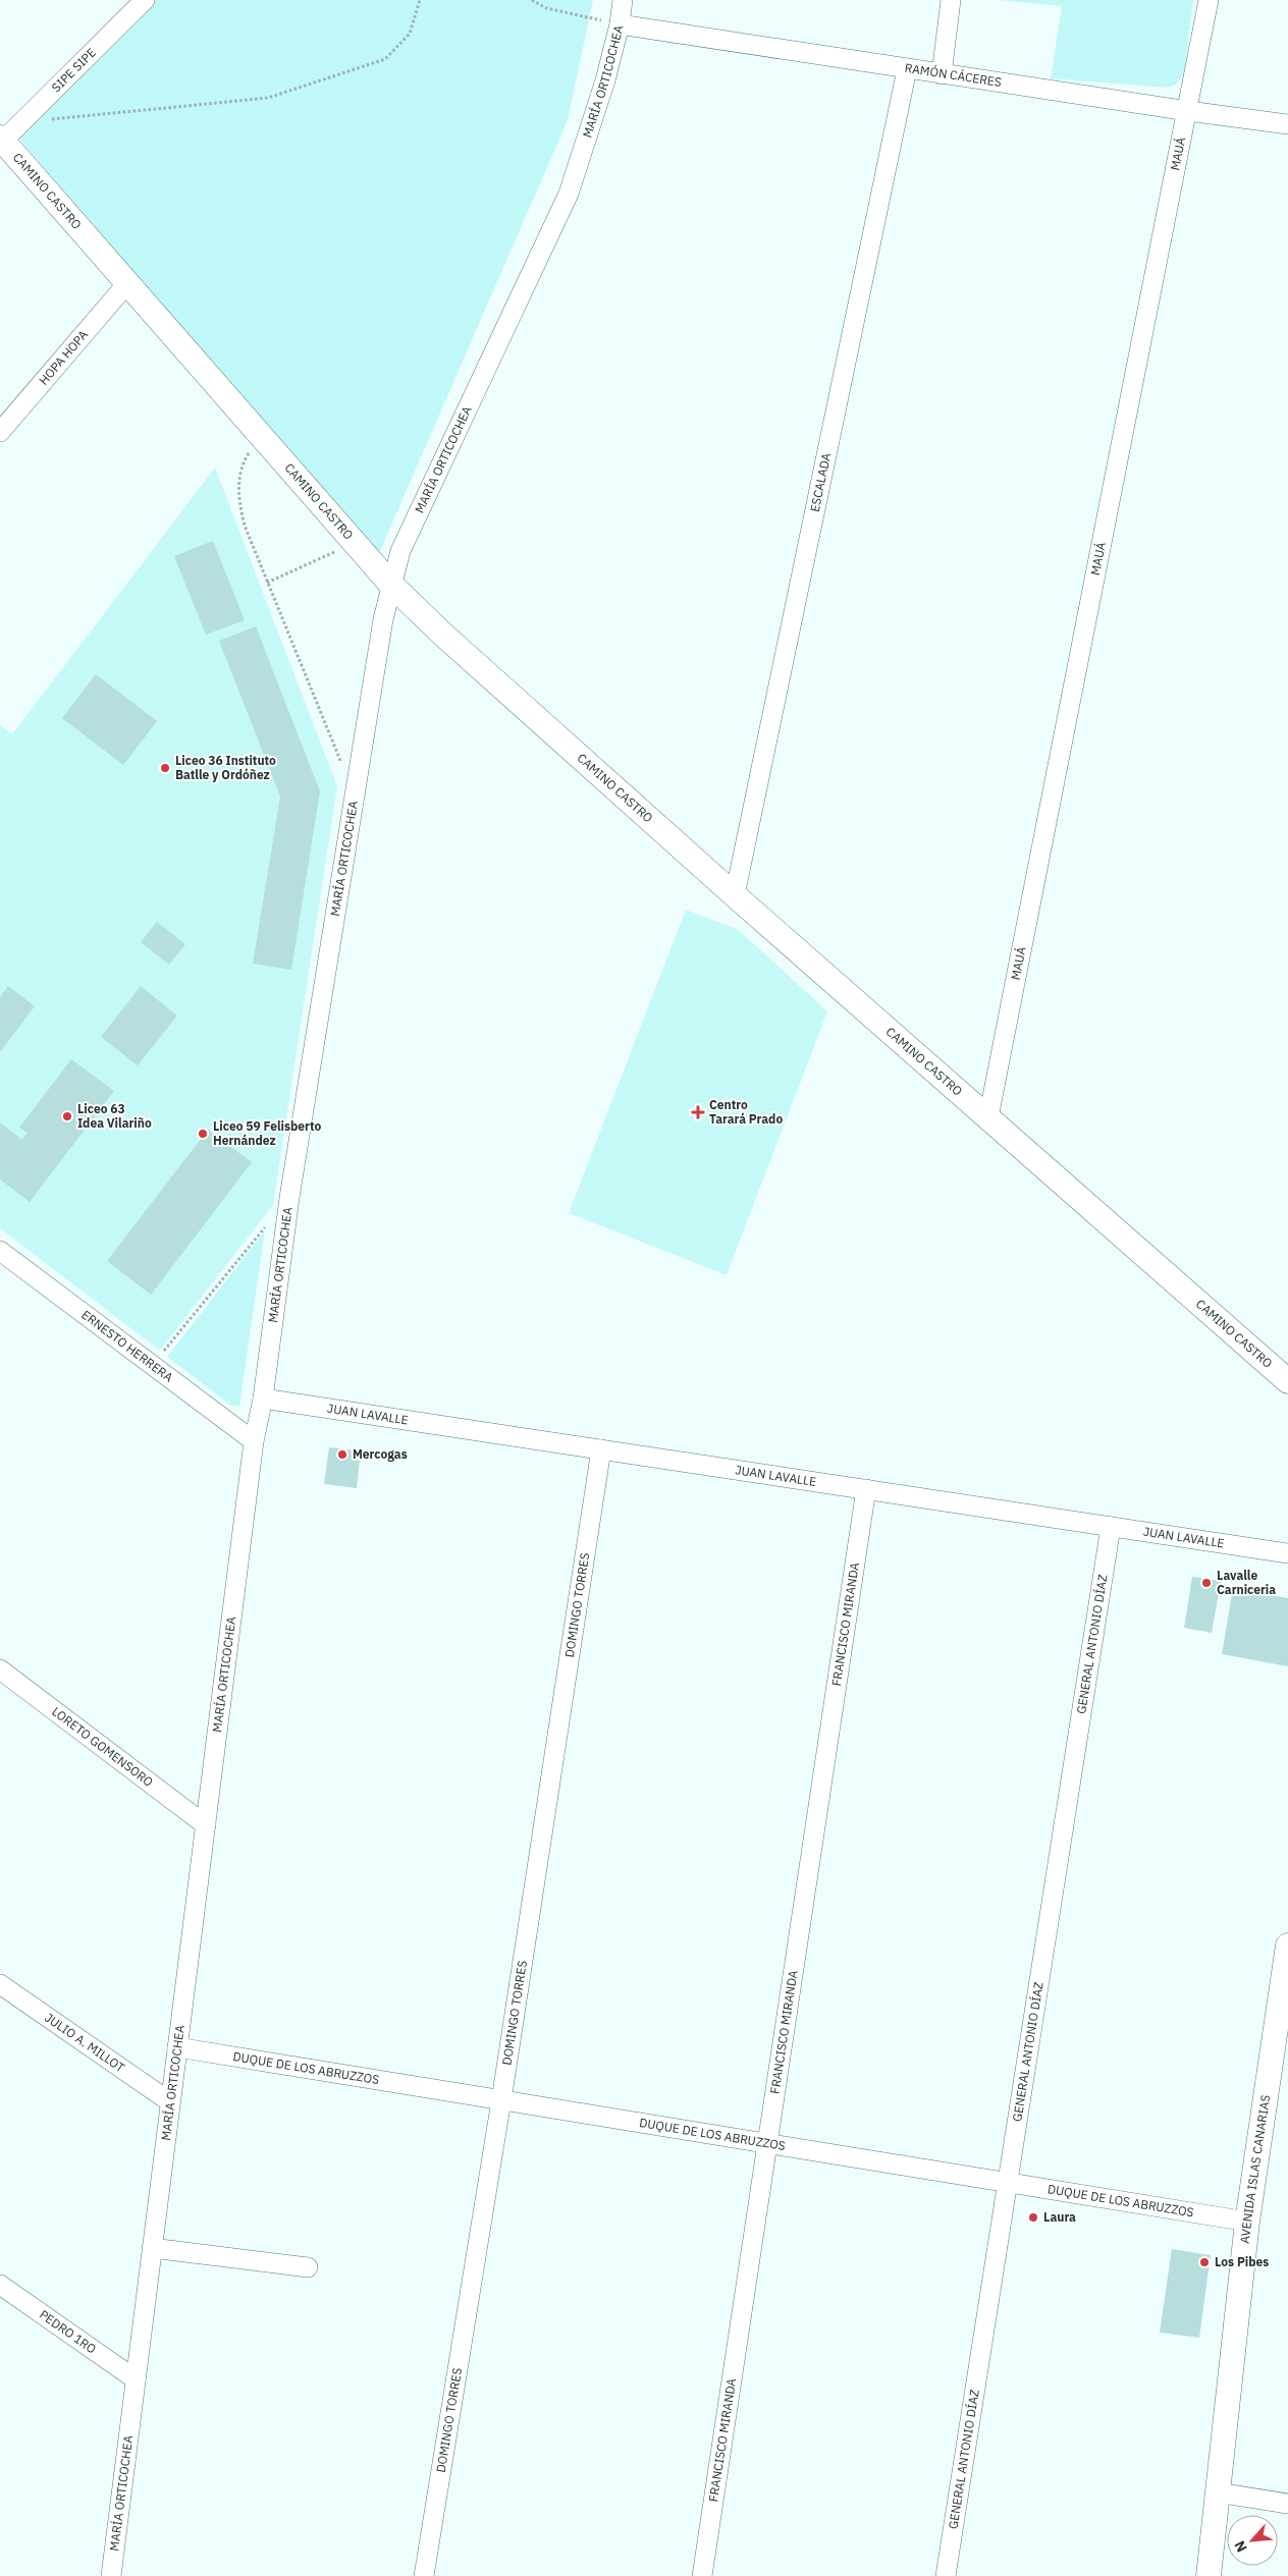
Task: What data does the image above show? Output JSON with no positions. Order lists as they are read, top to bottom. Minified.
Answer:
{"streets":{"street":["SIPE SIPE","RAMÓN CÁCERES","MARÍA ORTICOCHEA","MAUÁ","CAMINO CASTRO","HOPA HOPA","ESCALADA","ERNESTO HERRERA","JUAN LAVALLE","DOMINGO TORRES","FRANCISCO MIRANDA","GENERAL ANTONIO DÍAZ","LORETO GOMENSORO","JULIO A. MILLOT","DUQUE DE LOS ABRUZZOS","AVENIDA ISLAS CANARIAS","PEDRO 1RO"]},"crossings":[["SIPE SIPE","CAMINO CASTRO"],["RAMÓN CÁCERES","MARÍA ORTICOCHEA"],["RAMÓN CÁCERES","MAUÁ"],["RAMÓN CÁCERES","ESCALADA"],["MARÍA ORTICOCHEA","CAMINO CASTRO"],["MARÍA ORTICOCHEA","ERNESTO HERRERA"],["MARÍA ORTICOCHEA","JUAN LAVALLE"],["MARÍA ORTICOCHEA","LORETO GOMENSORO"],["MARÍA ORTICOCHEA","JULIO A. MILLOT"],["MARÍA ORTICOCHEA","DUQUE DE LOS ABRUZZOS"],["MARÍA ORTICOCHEA","PEDRO 1RO"],["MAUÁ","CAMINO CASTRO"],["CAMINO CASTRO","HOPA HOPA"],["CAMINO CASTRO","ESCALADA"],["JUAN LAVALLE","DOMINGO TORRES"],["JUAN LAVALLE","FRANCISCO MIRANDA"],["JUAN LAVALLE","GENERAL ANTONIO DÍAZ"],["DOMINGO TORRES","DUQUE DE LOS ABRUZZOS"],["FRANCISCO MIRANDA","DUQUE DE LOS ABRUZZOS"],["GENERAL ANTONIO DÍAZ","DUQUE DE LOS ABRUZZOS"],["DUQUE DE LOS ABRUZZOS","AVENIDA ISLAS CANARIAS"]],"places":{"other":["Liceo 36 Instituto Batlle y Ordóñez","Liceo 63 Idea Vilariño","Liceo 59 Felisberto Hernández","Mercogas","Lavalle Carniceria","Laura","Los Pibes"],"health":["Centro Tarará Prado"]},"north":"bottom left"}
